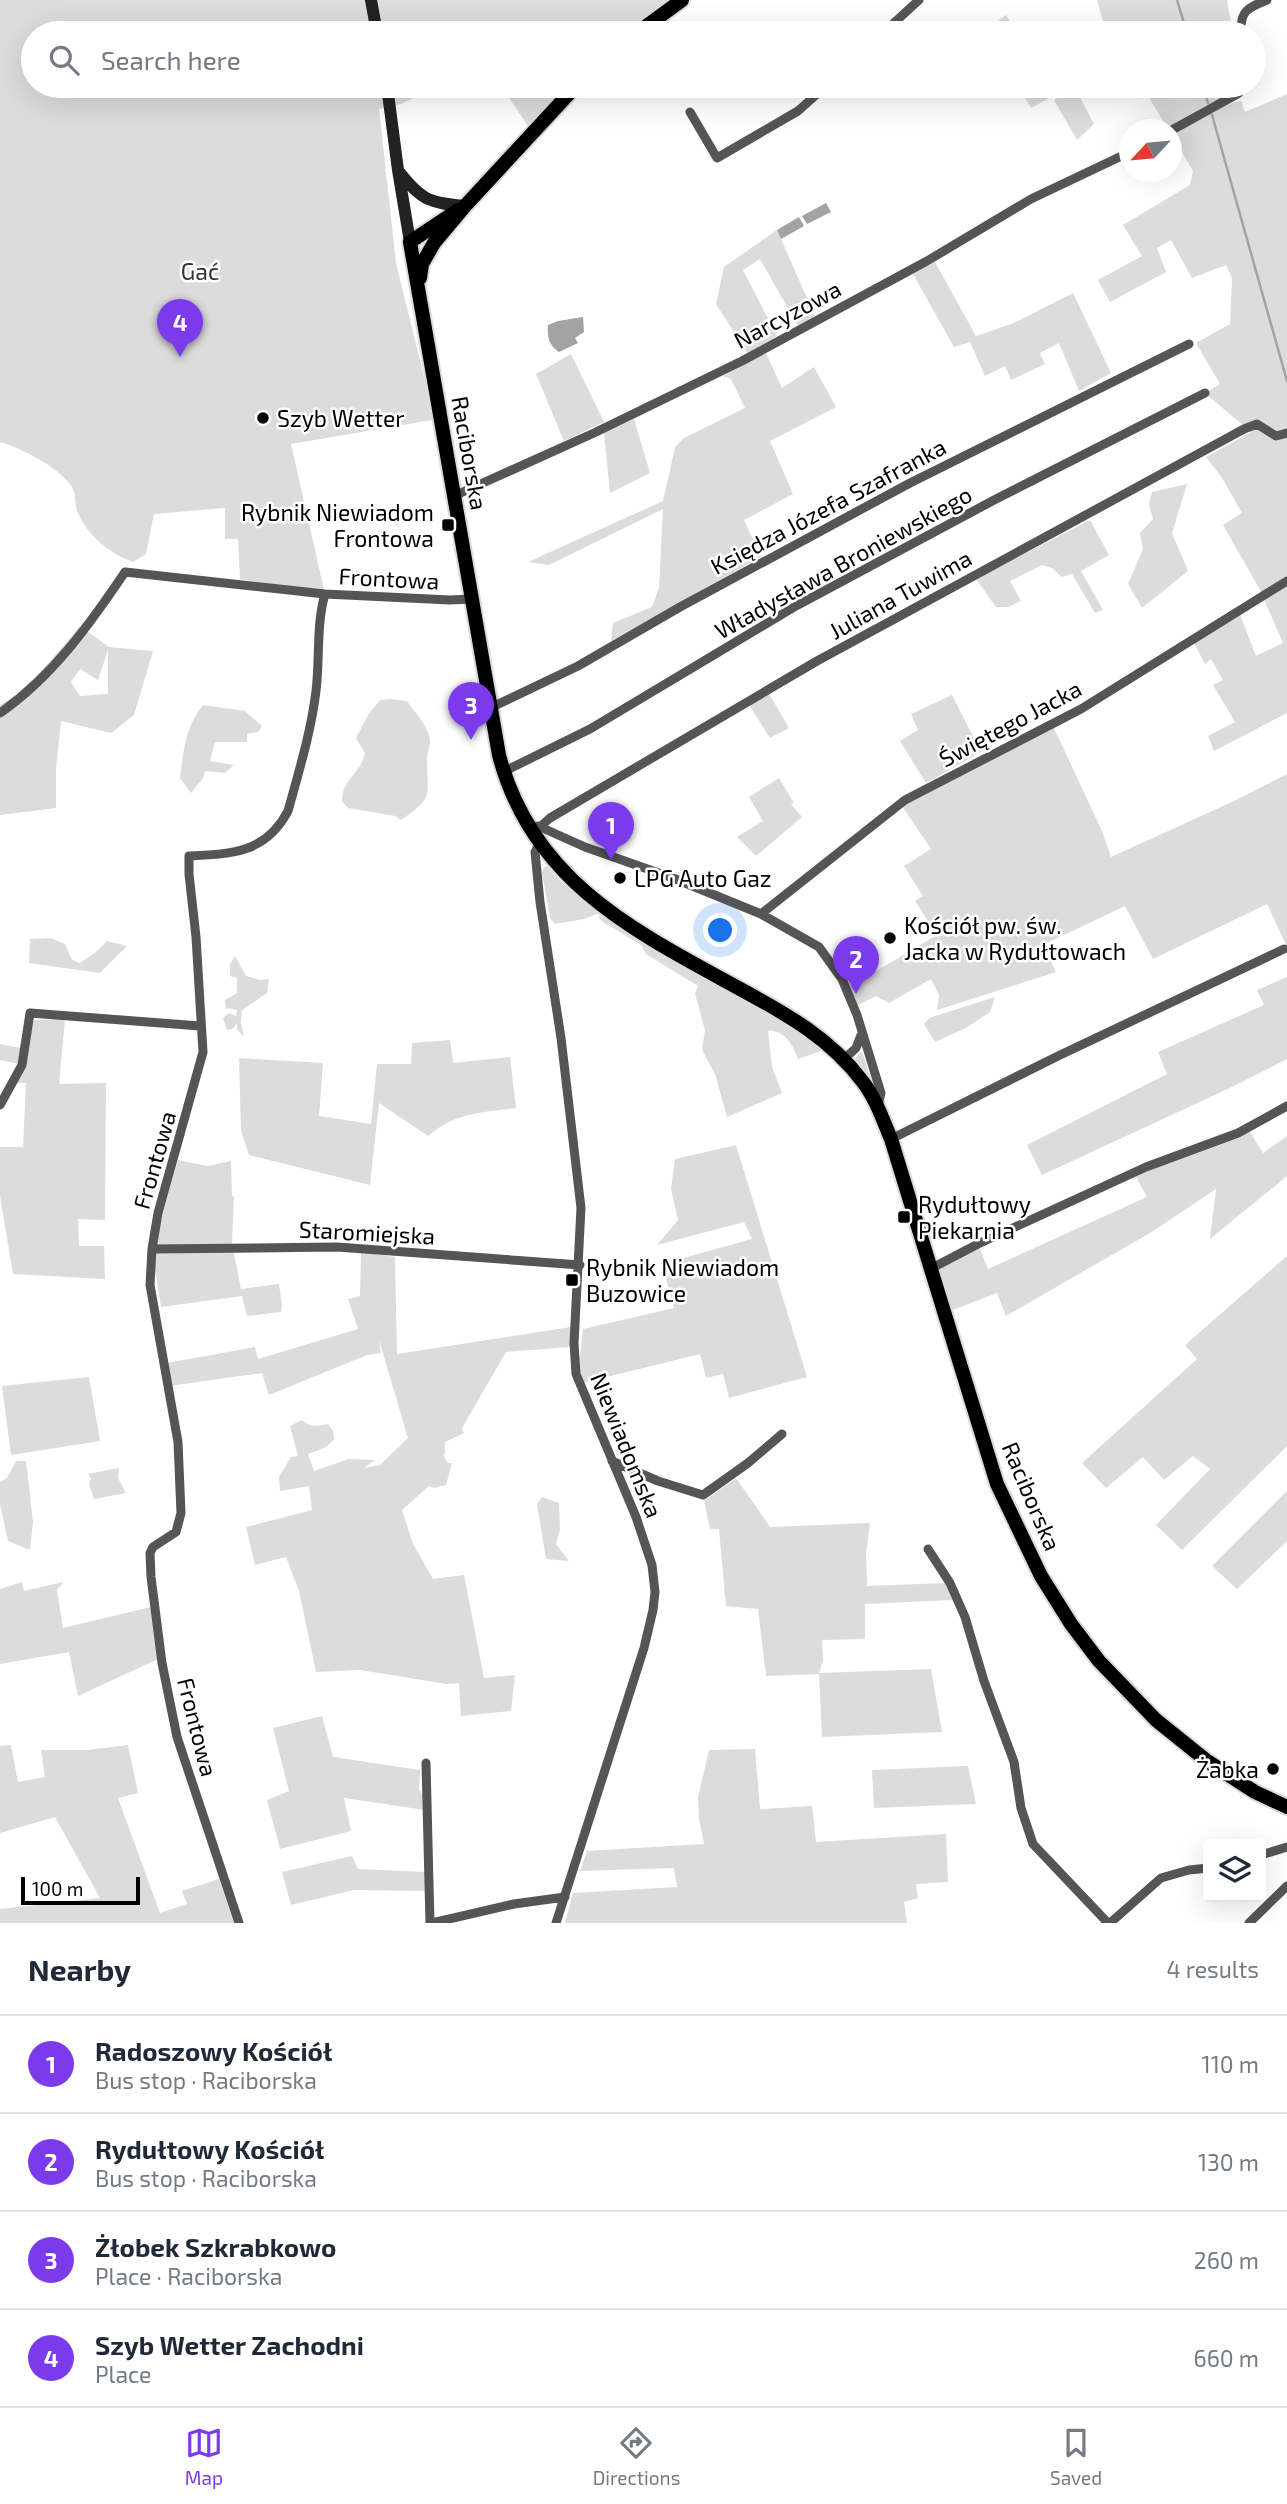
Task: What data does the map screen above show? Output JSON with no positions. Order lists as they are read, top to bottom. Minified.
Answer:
{"streets":{"main road":["Raciborska"],"street":["Narcyzowa","Księdza Józefa Szafranka","Władysława Broniewskiego","Frontowa","Juliana Tuwima","Świętego Jacka","Staromiejska","Niewiadomska"]},"crossings":[["Narcyzowa","Raciborska"],["Raciborska","Księdza Józefa Szafranka"],["Raciborska","Władysława Broniewskiego"],["Raciborska","Frontowa"],["Raciborska","Juliana Tuwima"],["Raciborska","Świętego Jacka"],["Raciborska","Niewiadomska"],["Frontowa","Staromiejska"],["Staromiejska","Niewiadomska"]],"parks":["Gać"],"places":{"other":["Szyb Wetter","LPG Auto Gaz","Kościół pw. św. Jacka w Rydułtowach","Żabka"],"transit":["Rybnik Niewiadom Frontowa","Rydułtowy Piekarnia","Rybnik Niewiadom Buzowice"]},"scale_bar":"100 m","north":"bottom left","page":{"search":"Search here","pins":["4","3","1","2"],"scale":"100 m","heading":["Nearby","4 results"],"list":[{"mark":"1","name":"Radoszowy Kościół","note":"Bus stop · Raciborska","value":"110 m"},{"mark":"2","name":"Rydułtowy Kościół","note":"Bus stop · Raciborska","value":"130 m"},{"mark":"3","name":"Żłobek Szkrabkowo","note":"Place · Raciborska","value":"260 m"},{"mark":"4","name":"Szyb Wetter Zachodni","note":"Place","value":"660 m"}],"nav":["Map","Directions","Saved"]}}
